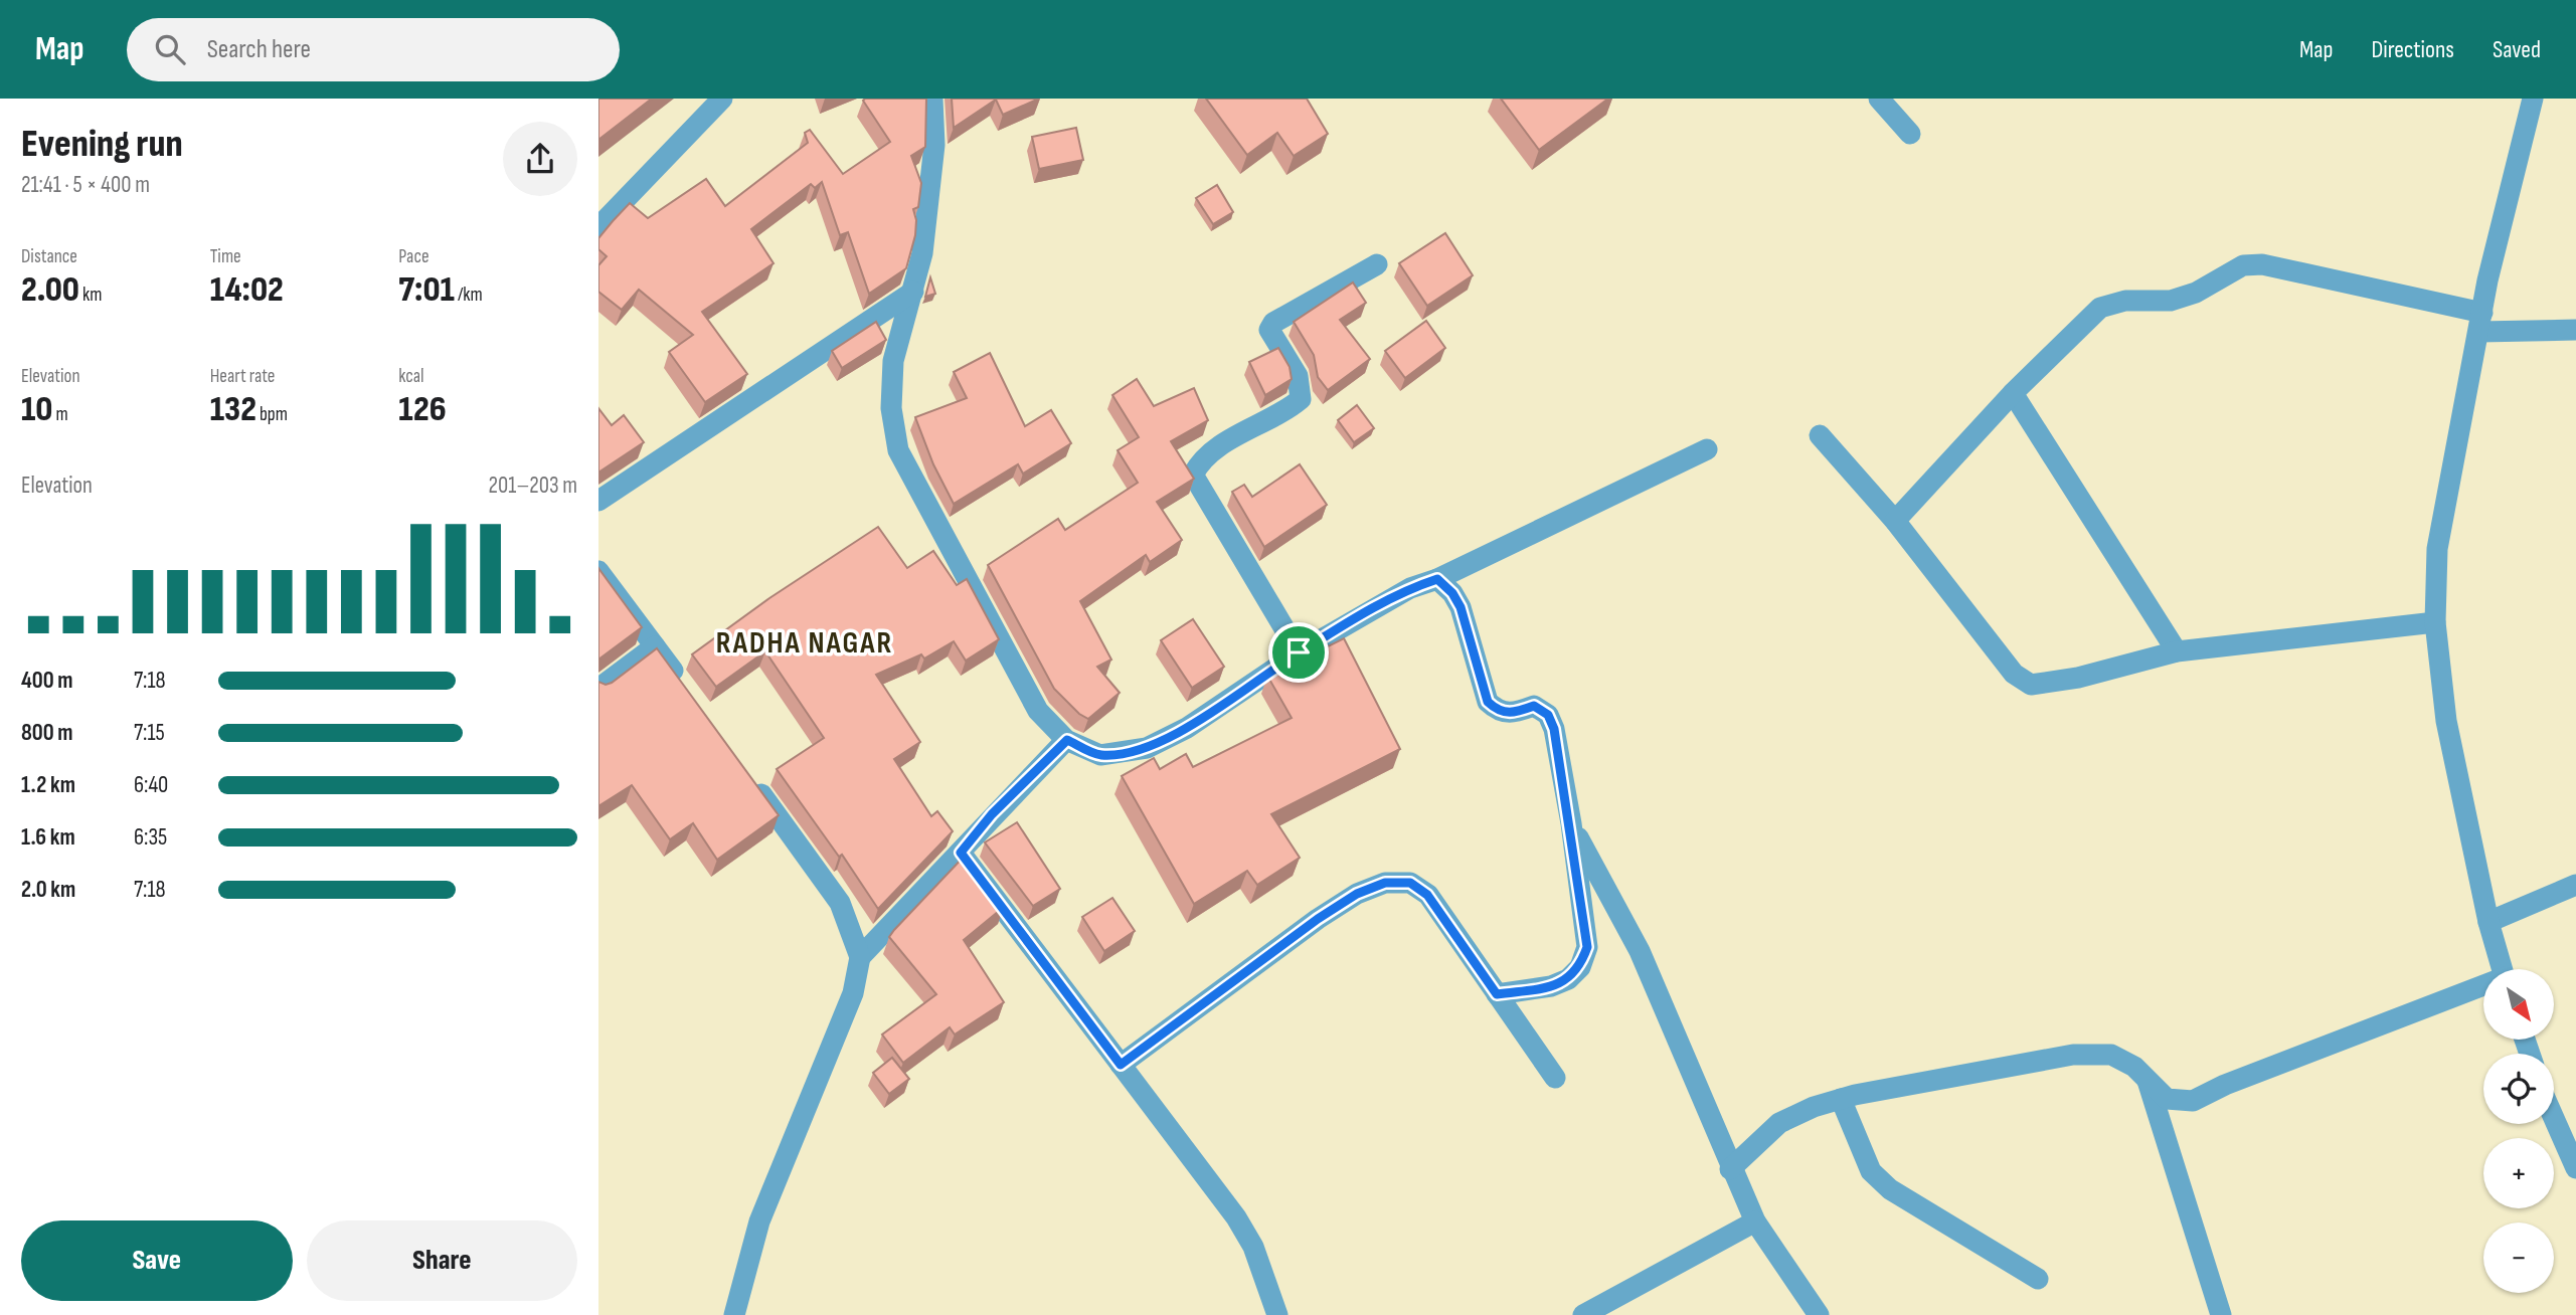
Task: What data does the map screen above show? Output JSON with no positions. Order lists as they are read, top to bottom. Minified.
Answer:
{"districts":["RADHA NAGAR"],"north":"bottom right","page":{"header":"Map","search":"Search here","nav":["Map","Directions","Saved"],"heading":["Evening run","21:41 · 5 × 400 m"],"stats":[["Distance","2.00 km"],["Time","14:02"],["Pace","7:01 /km"],["Elevation","10 m"],["Heart rate","132 bpm"],["kcal","126"]],"chart":["Elevation","201–203 m"],"list":[{"name":"400 m","note":"7:18"},{"name":"800 m","note":"7:15"},{"name":"1.2 km","note":"6:40"},{"name":"1.6 km","note":"6:35"},{"name":"2.0 km","note":"7:18"}],"map_buttons":["+","−"],"buttons":["Save","Share"]}}
